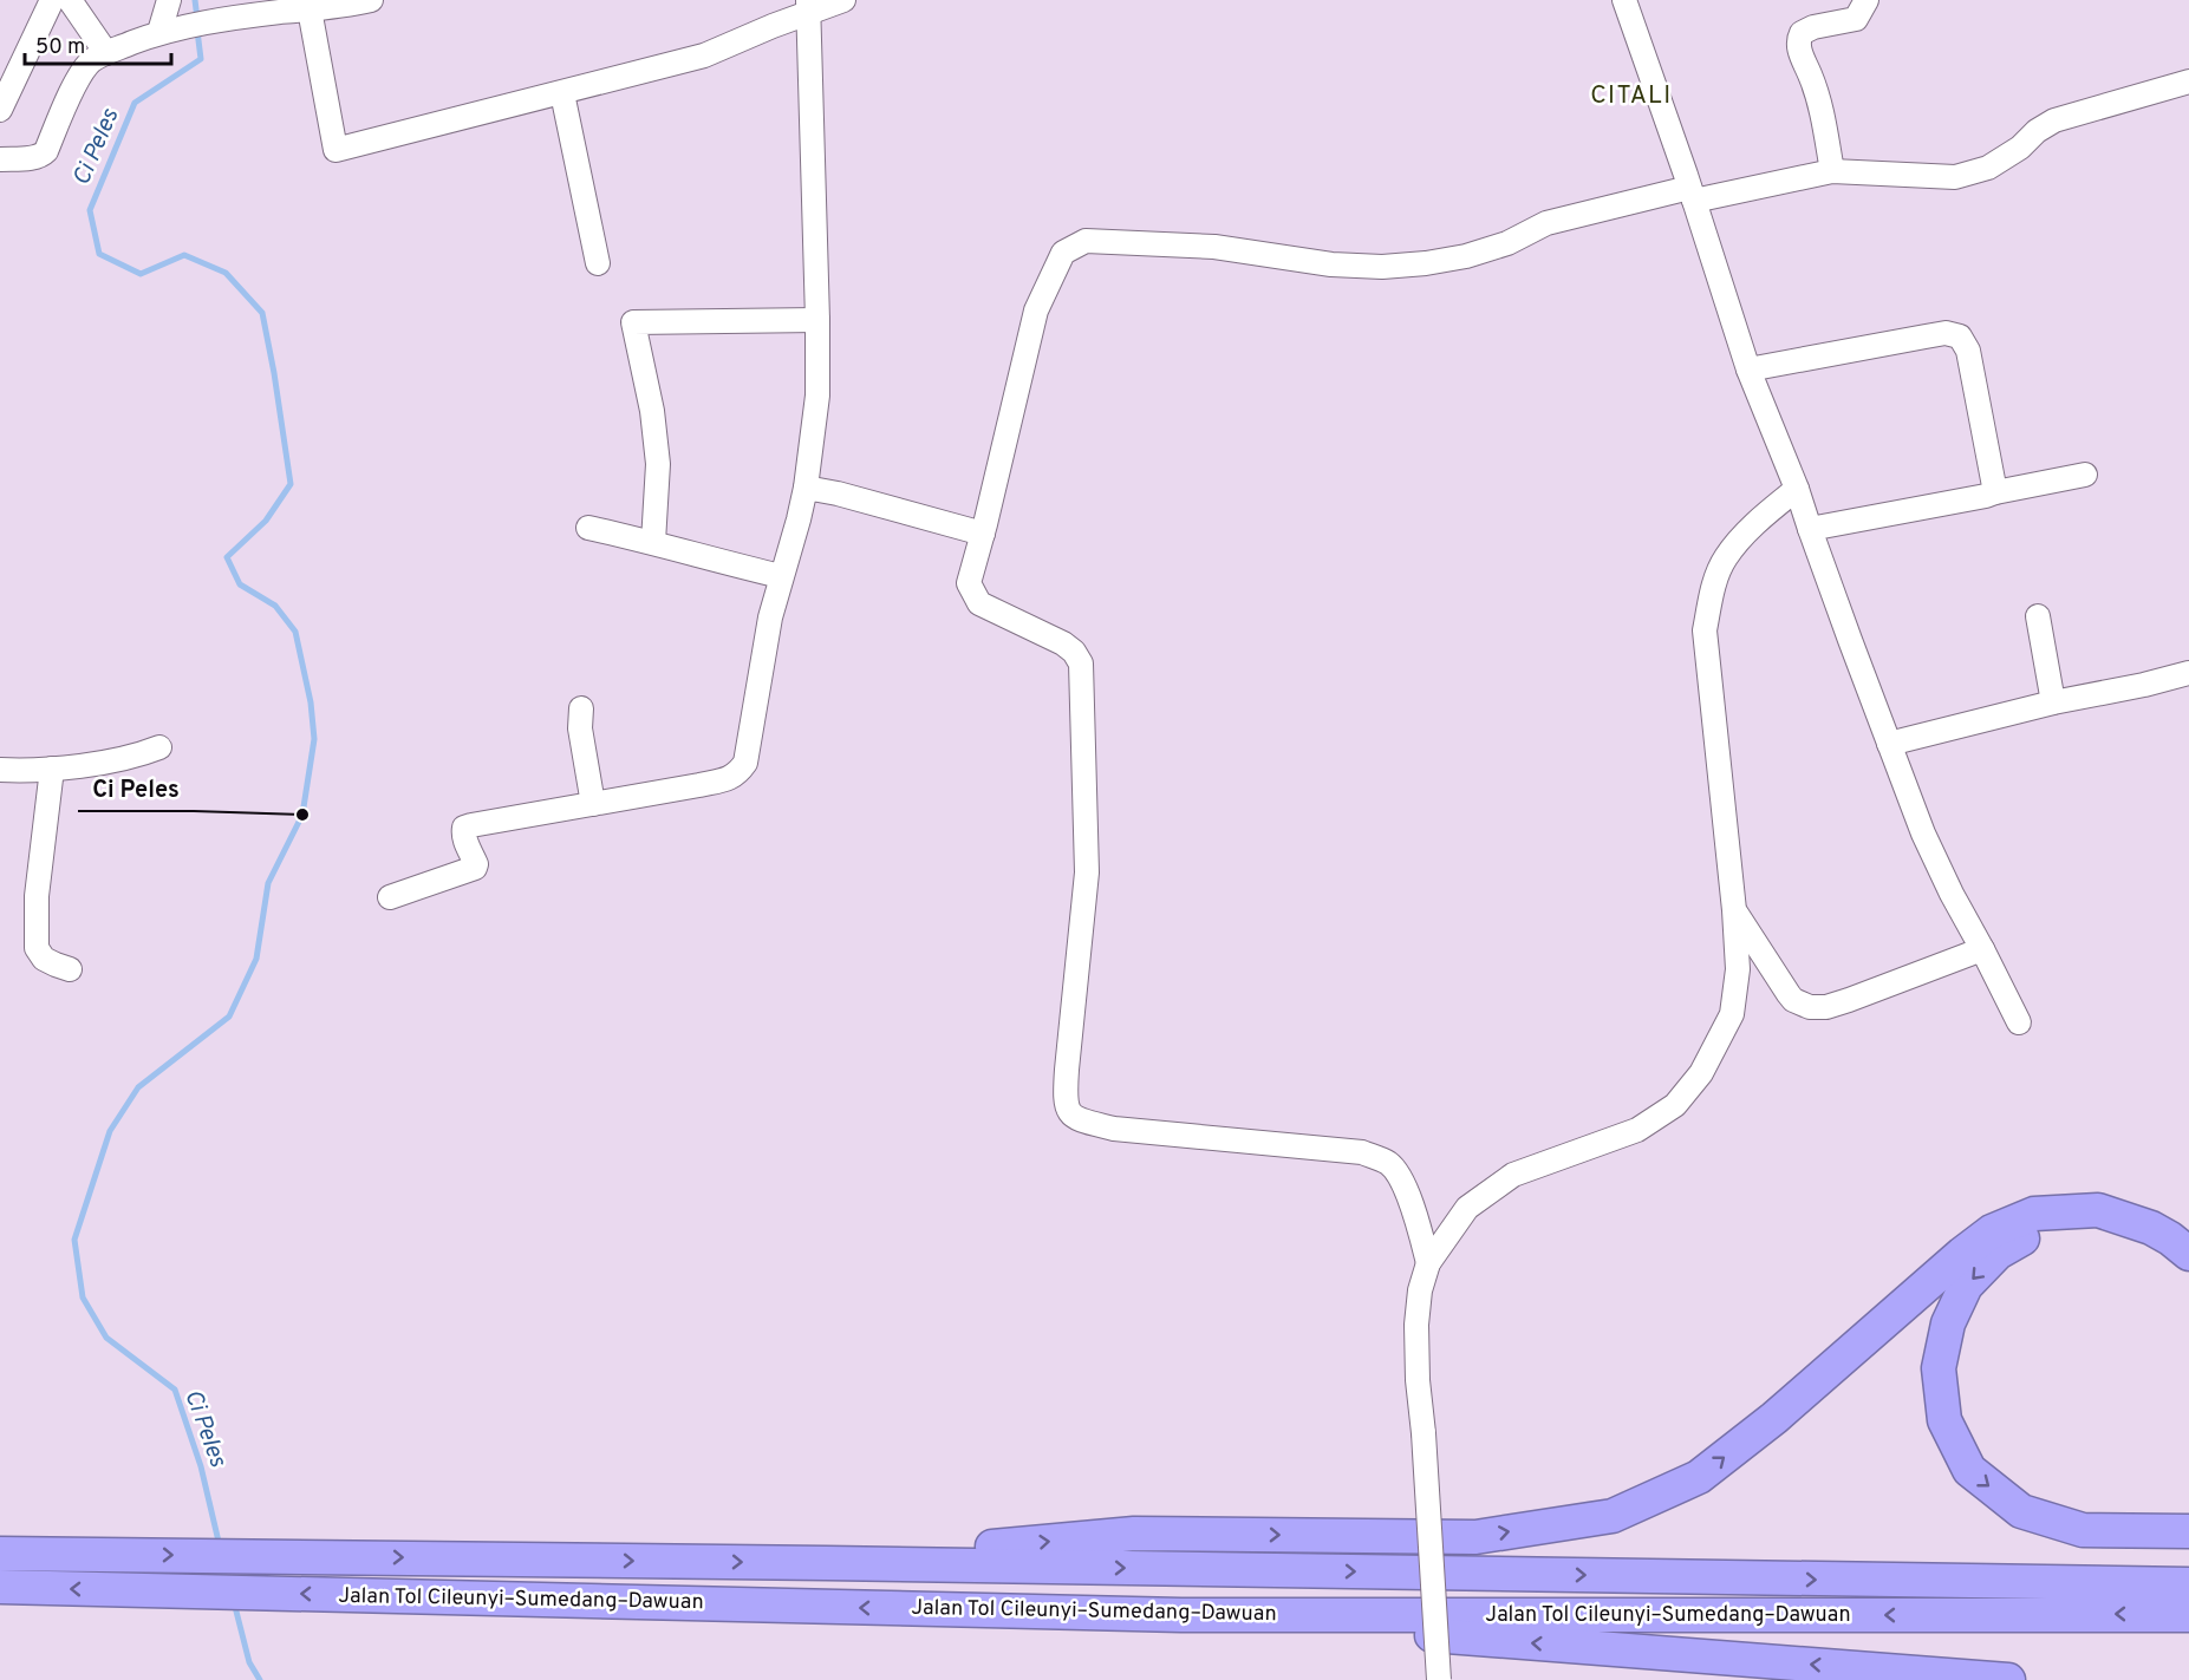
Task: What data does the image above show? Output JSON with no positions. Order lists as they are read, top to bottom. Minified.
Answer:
{"streets":{"highway":["Jalan Tol Cileunyi–Sumedang–Dawuan"]},"districts":["CITALI"],"water":["Ci Peles"],"places":["Ci Peles"],"scale_bar":"50 m"}
